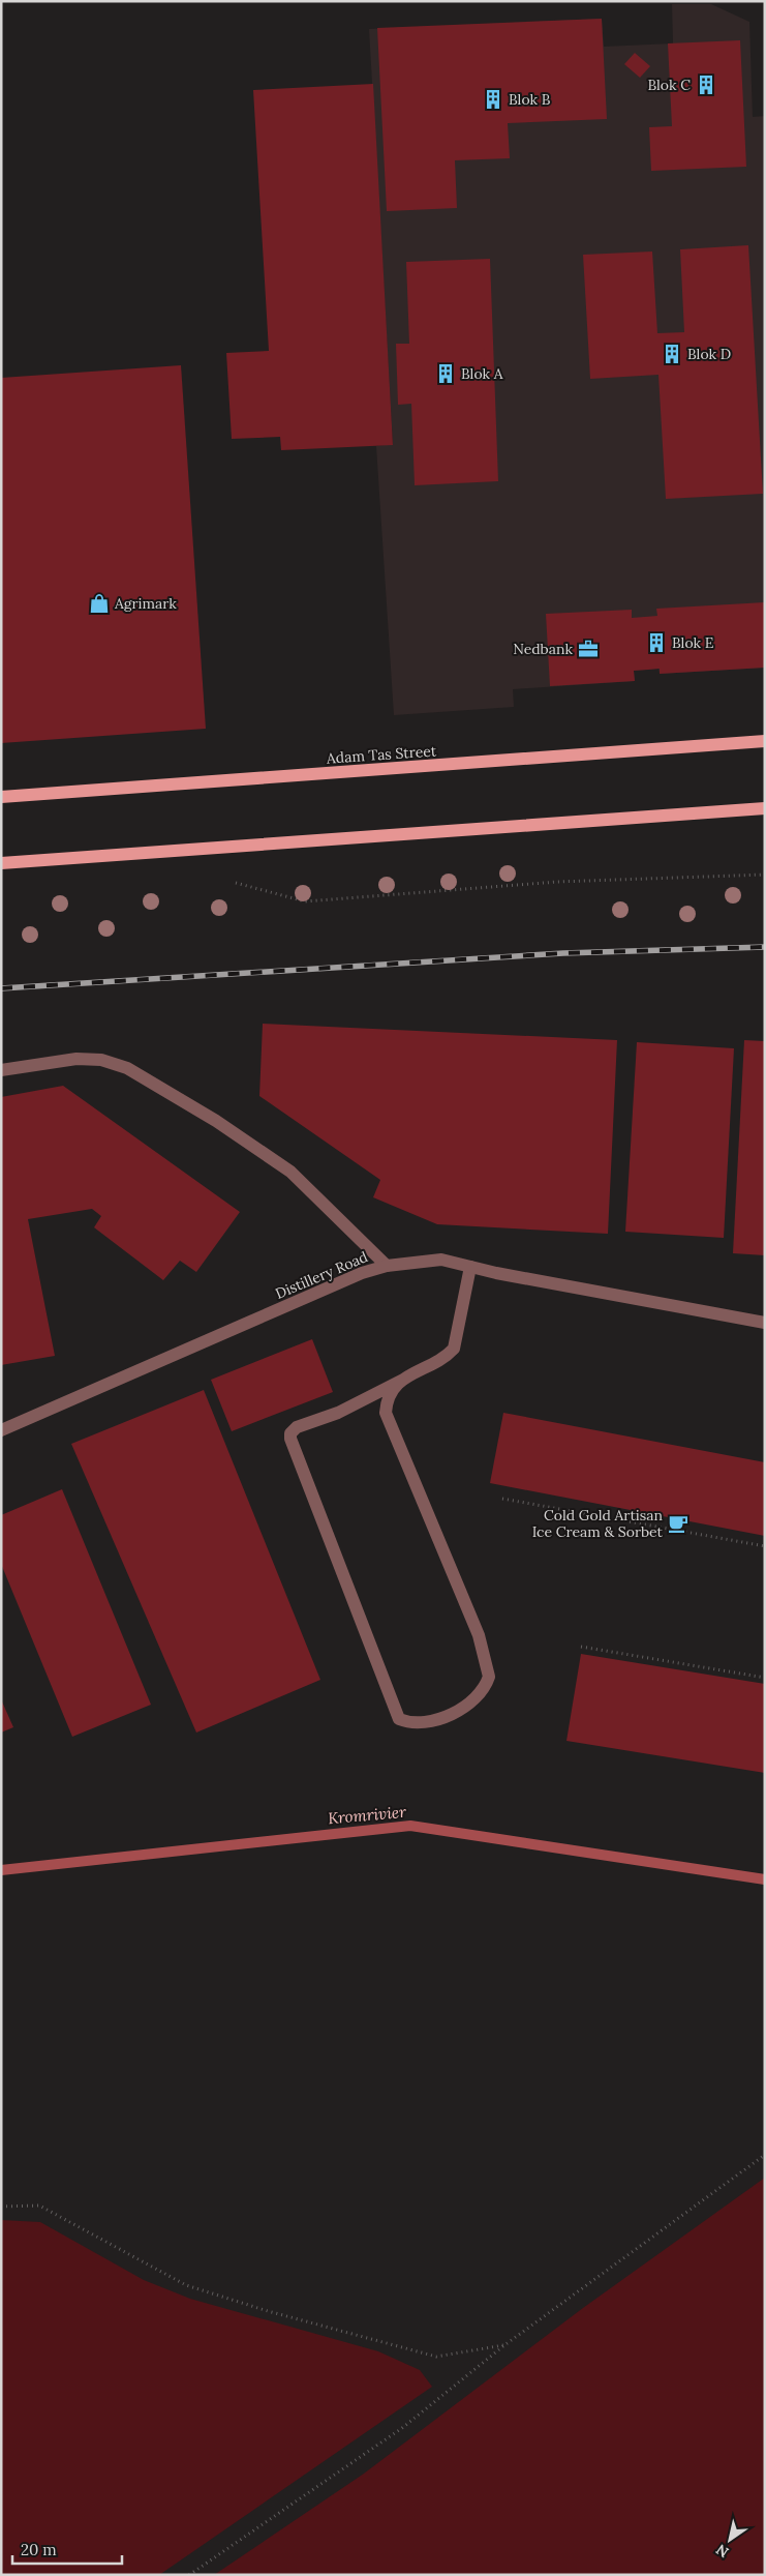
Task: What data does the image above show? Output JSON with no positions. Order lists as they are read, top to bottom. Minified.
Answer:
{"streets":{"main road":["Adam Tas Street"],"street":["Distillery Road"]},"water":["Kromrivier"],"places":{"building":["Blok C","Blok B","Blok D","Blok A","Blok E"],"shop":["Agrimark"],"office":["Nedbank"],"cafe":["Cold Gold Artisan Ice Cream & Sorbet"]},"scale_bar":"20 m","north":"bottom left"}
